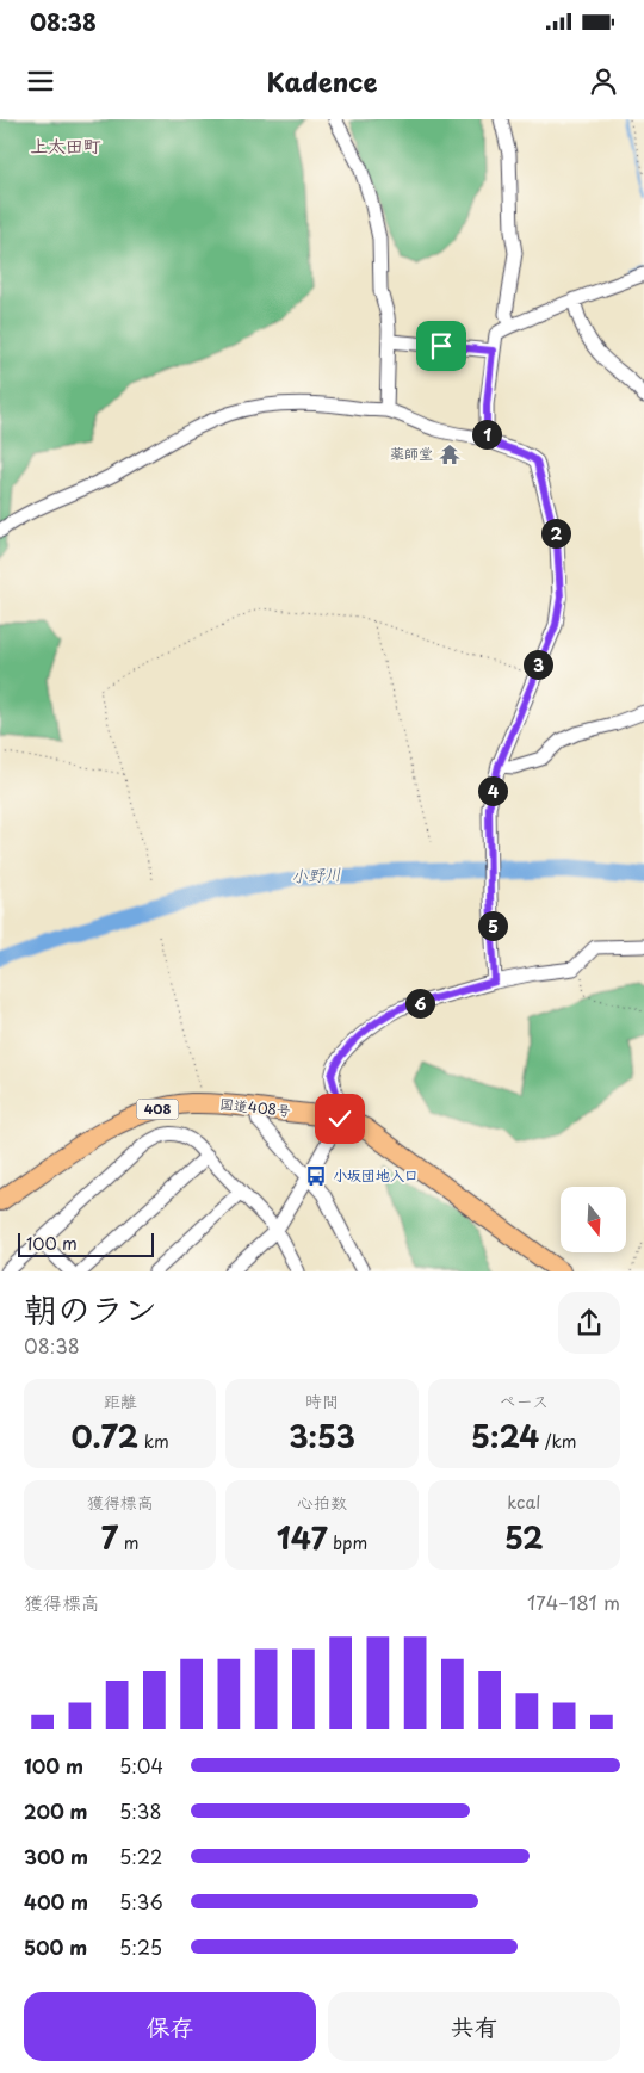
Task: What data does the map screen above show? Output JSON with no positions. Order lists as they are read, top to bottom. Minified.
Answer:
{"streets":{"highway":["国道408号","408"]},"districts":["上太田町"],"water":["小野川"],"places":{"temple":["薬師堂"],"bus stop":["小坂団地入口"]},"scale_bar":"100 m","north":"bottom","page":{"status":"08:38","header":"Kadence","pins":["1","2","3","4","5","6"],"scale":"100 m","heading":["朝のラン","08:38"],"stats":[["距離","0.72 km"],["時間","3:53"],["ペース","5:24 /km"],["獲得標高","7 m"],["心拍数","147 bpm"],["kcal","52"]],"chart":["獲得標高","174–181 m"],"list":[{"name":"100 m","note":"5:04"},{"name":"200 m","note":"5:38"},{"name":"300 m","note":"5:22"},{"name":"400 m","note":"5:36"},{"name":"500 m","note":"5:25"}],"buttons":["保存","共有"]}}
